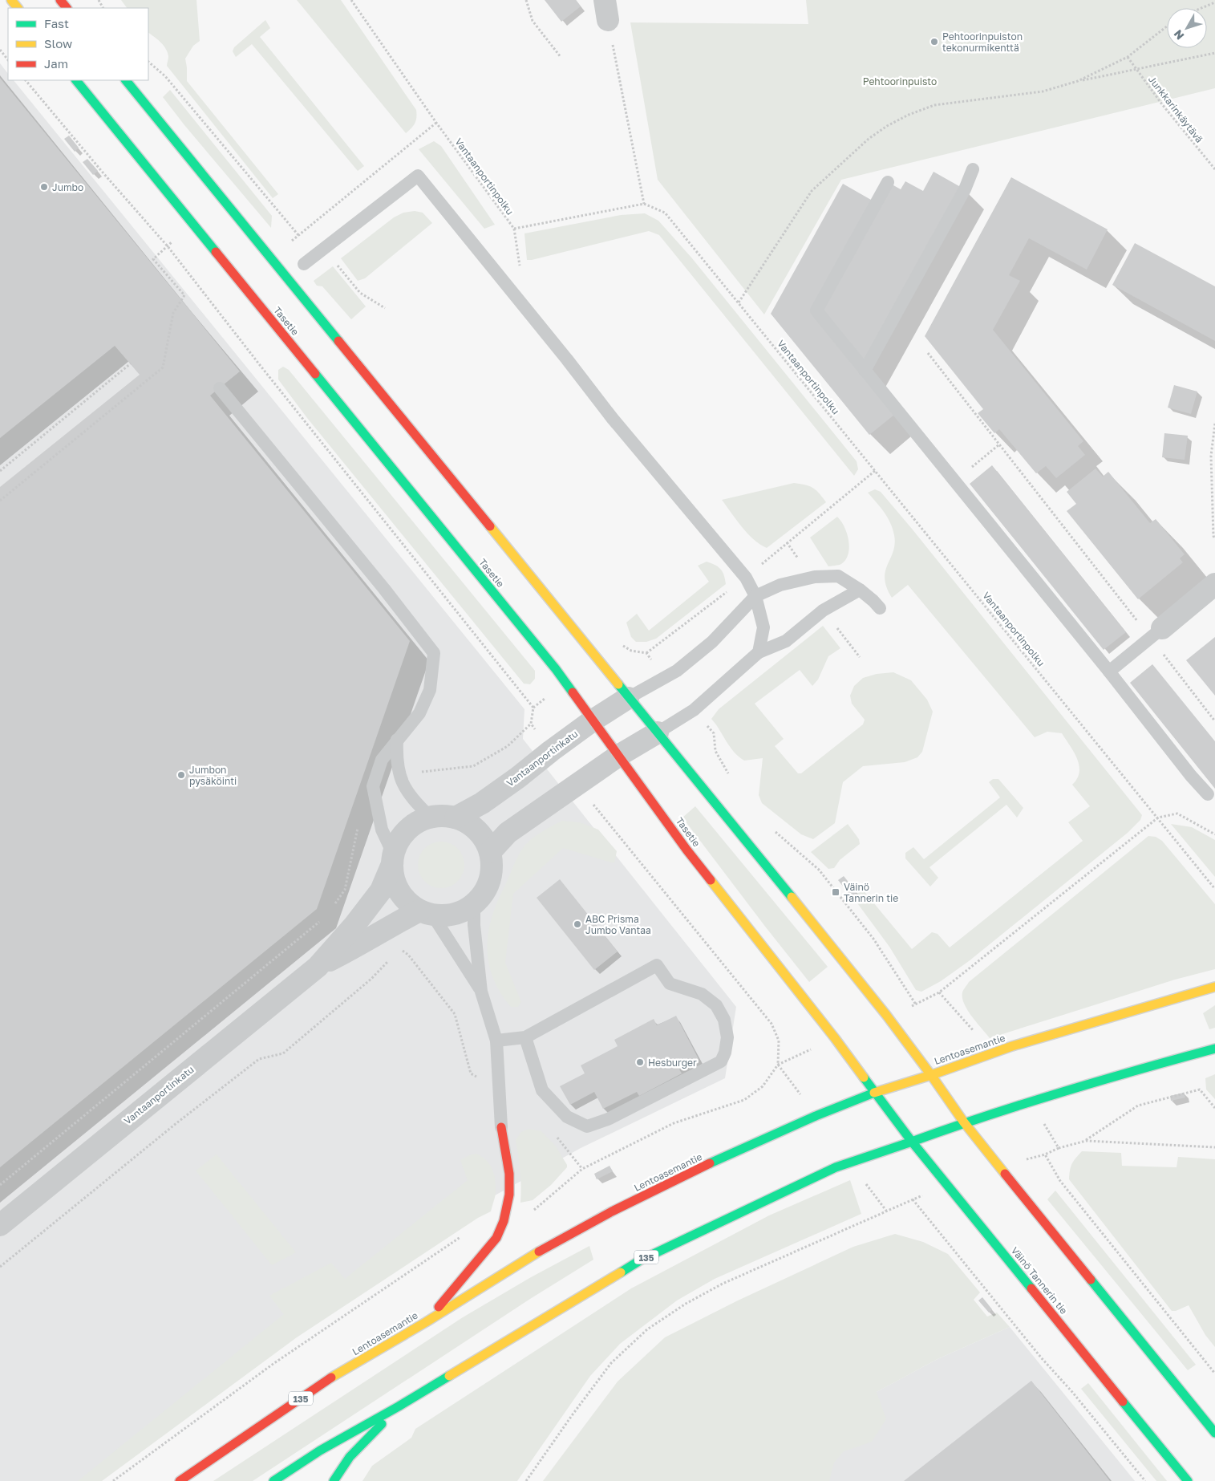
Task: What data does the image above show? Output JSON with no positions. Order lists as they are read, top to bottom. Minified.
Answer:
{"streets":{"main road":["Tasetie","Lentoasemantie","135","Väinö Tannerin tie"],"street":["Vantaanportinkatu"],"path":["Junkkarinkäytävä","Vantaanportinpolku"]},"crossings":[["Tasetie","Vantaanportinkatu"],["Tasetie","Lentoasemantie"],["Tasetie","Väinö Tannerin tie"],["Lentoasemantie","Väinö Tannerin tie"],["135","Väinö Tannerin tie"]],"parks":["Pehtoorinpuisto"],"places":{"other":["Pehtoorinpuiston tekonurmikenttä","Jumbo","Jumbon pysäköinti","ABC Prisma Jumbo Vantaa","Hesburger"],"transit":["Väinö Tannerin tie"]},"legend":["Fast","Slow","Jam"],"north":"bottom left"}
